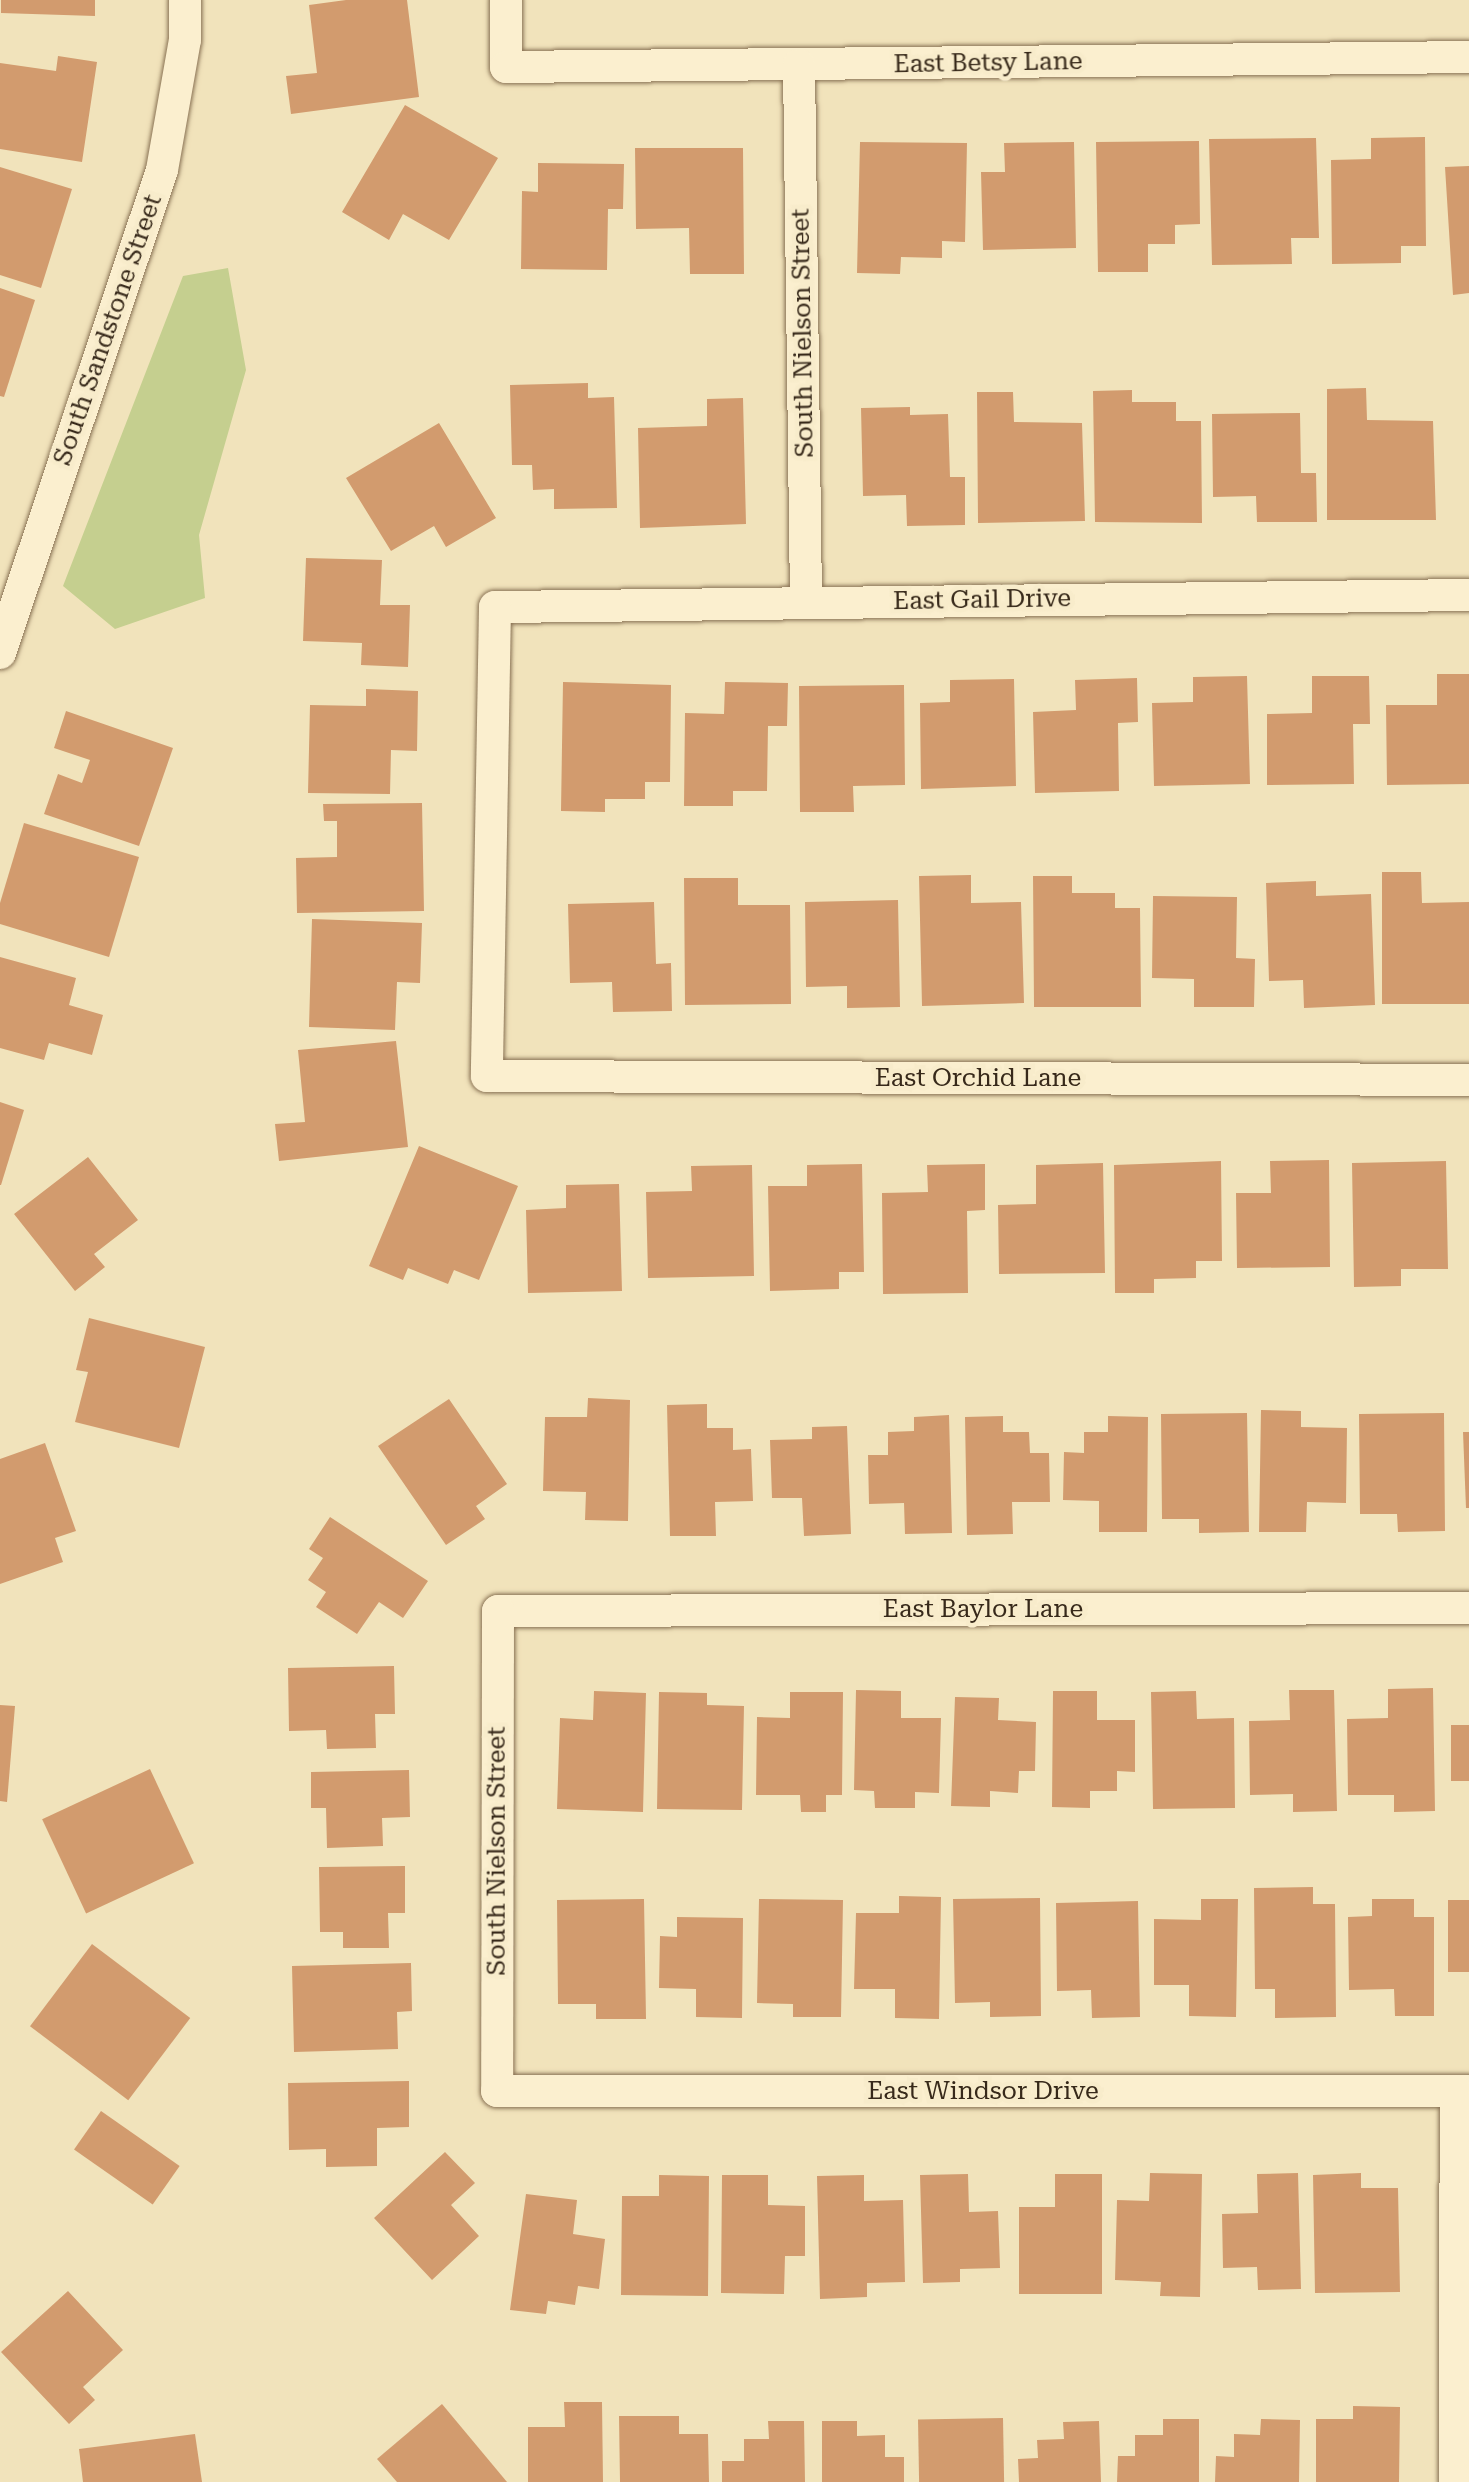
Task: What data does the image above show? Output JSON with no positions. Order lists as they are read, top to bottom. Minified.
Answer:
{"streets":{"street":["East Betsy Lane","South Sandstone Street","South Nielson Street","East Gail Drive","East Orchid Lane","East Baylor Lane","East Windsor Drive"]},"crossings":[["East Betsy Lane","South Nielson Street"],["South Nielson Street","East Gail Drive"],["South Nielson Street","East Baylor Lane"],["South Nielson Street","East Windsor Drive"],["East Gail Drive","East Orchid Lane"]]}
